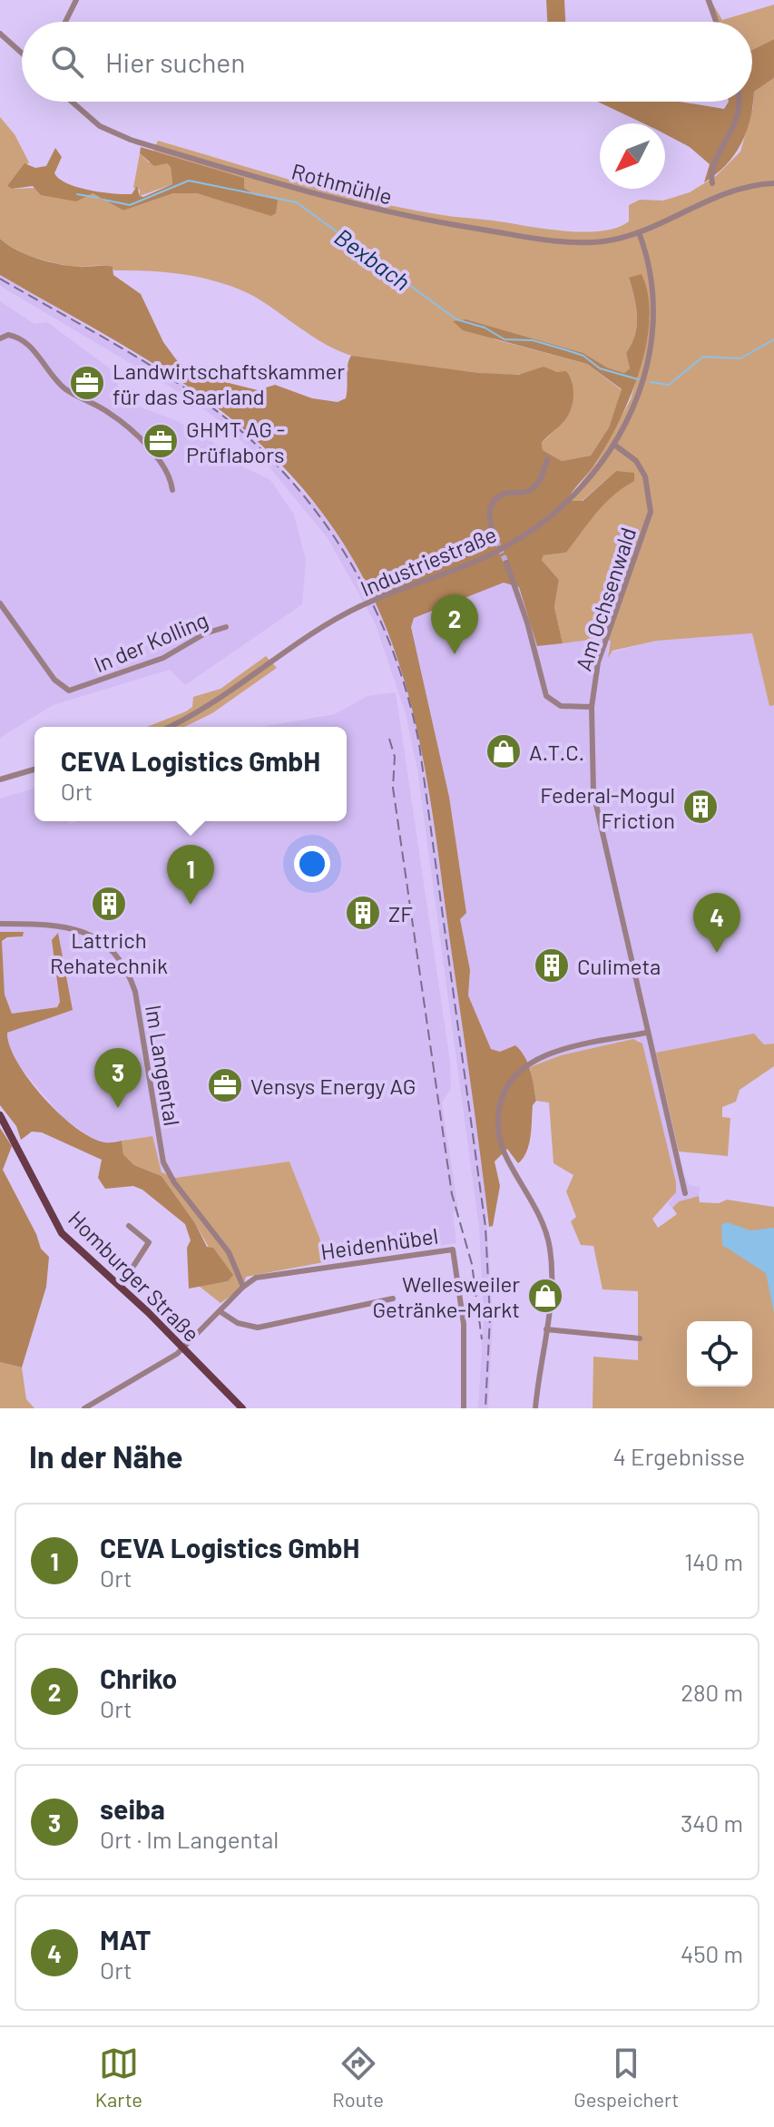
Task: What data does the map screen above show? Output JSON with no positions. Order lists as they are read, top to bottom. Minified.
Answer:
{"streets":{"main road":["Homburger Straße"],"street":["Rothmühle","Industriestraße","Am Ochsenwald","In der Kolling","Im Langental","Heidenhübel"]},"crossings":[["Rothmühle","Industriestraße"],["Industriestraße","Am Ochsenwald"],["Im Langental","Heidenhübel"],["Heidenhübel","Homburger Straße"]],"water":["Bexbach"],"places":{"office":["Landwirtschaftskammer für das Saarland","GHMT AG - Prüflabors","Vensys Energy AG"],"shop":["A.T.C.","Wellesweiler Getränke-Markt"],"building":["Federal-Mogul Friction","Lattrich Rehatechnik","ZF","Culimeta"]},"north":"bottom left","page":{"search":"Hier suchen","pins":["2","1","4","3"],"popup":["CEVA Logistics GmbH","Ort"],"heading":["In der Nähe","4 Ergebnisse"],"list":[{"mark":"1","name":"CEVA Logistics GmbH","note":"Ort","value":"140 m"},{"mark":"2","name":"Chriko","note":"Ort","value":"280 m"},{"mark":"3","name":"seiba","note":"Ort · Im Langental","value":"340 m"},{"mark":"4","name":"MAT","note":"Ort","value":"450 m"}],"nav":["Karte","Route","Gespeichert"]}}
